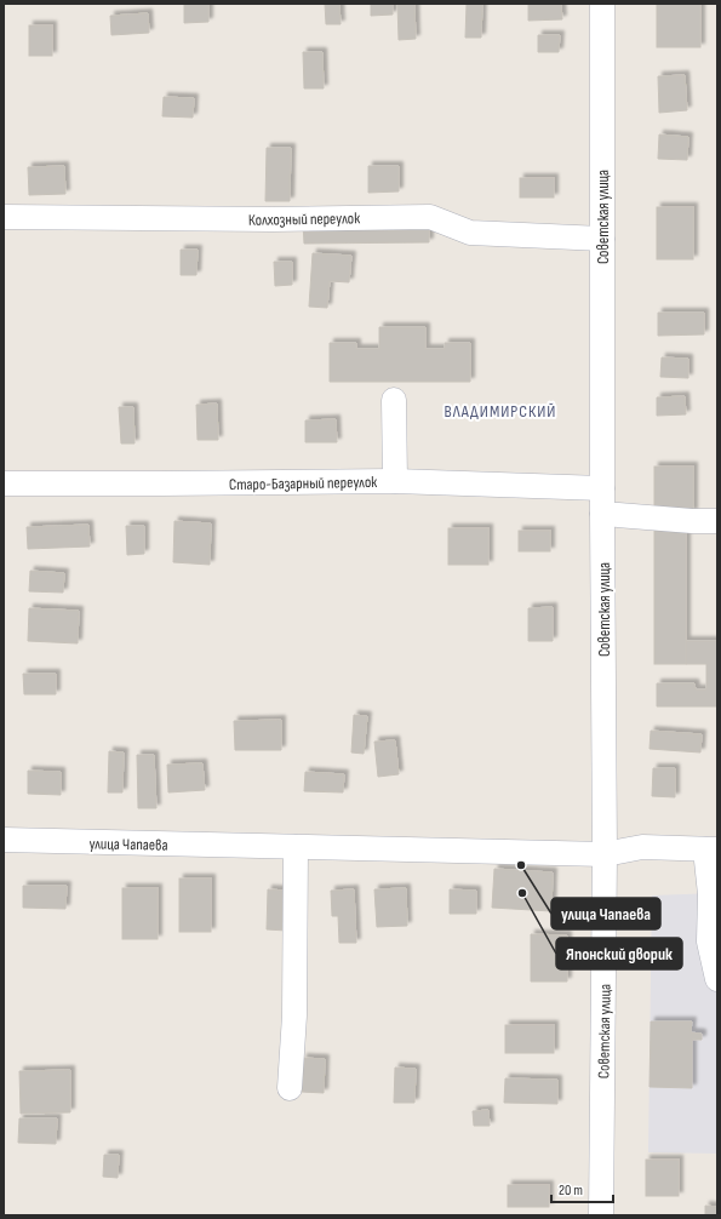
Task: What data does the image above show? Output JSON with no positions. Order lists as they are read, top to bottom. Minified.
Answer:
{"streets":{"street":["Советская улица","Колхозный переулок","Старо-Базарный переулок","улица Чапаева"]},"crossings":[["Советская улица","Колхозный переулок"],["Советская улица","Старо-Базарный переулок"],["Советская улица","улица Чапаева"]],"districts":["ВЛАДИМИРСКИЙ"],"places":["улица Чапаева","Японский дворик"],"scale_bar":"20 m"}
